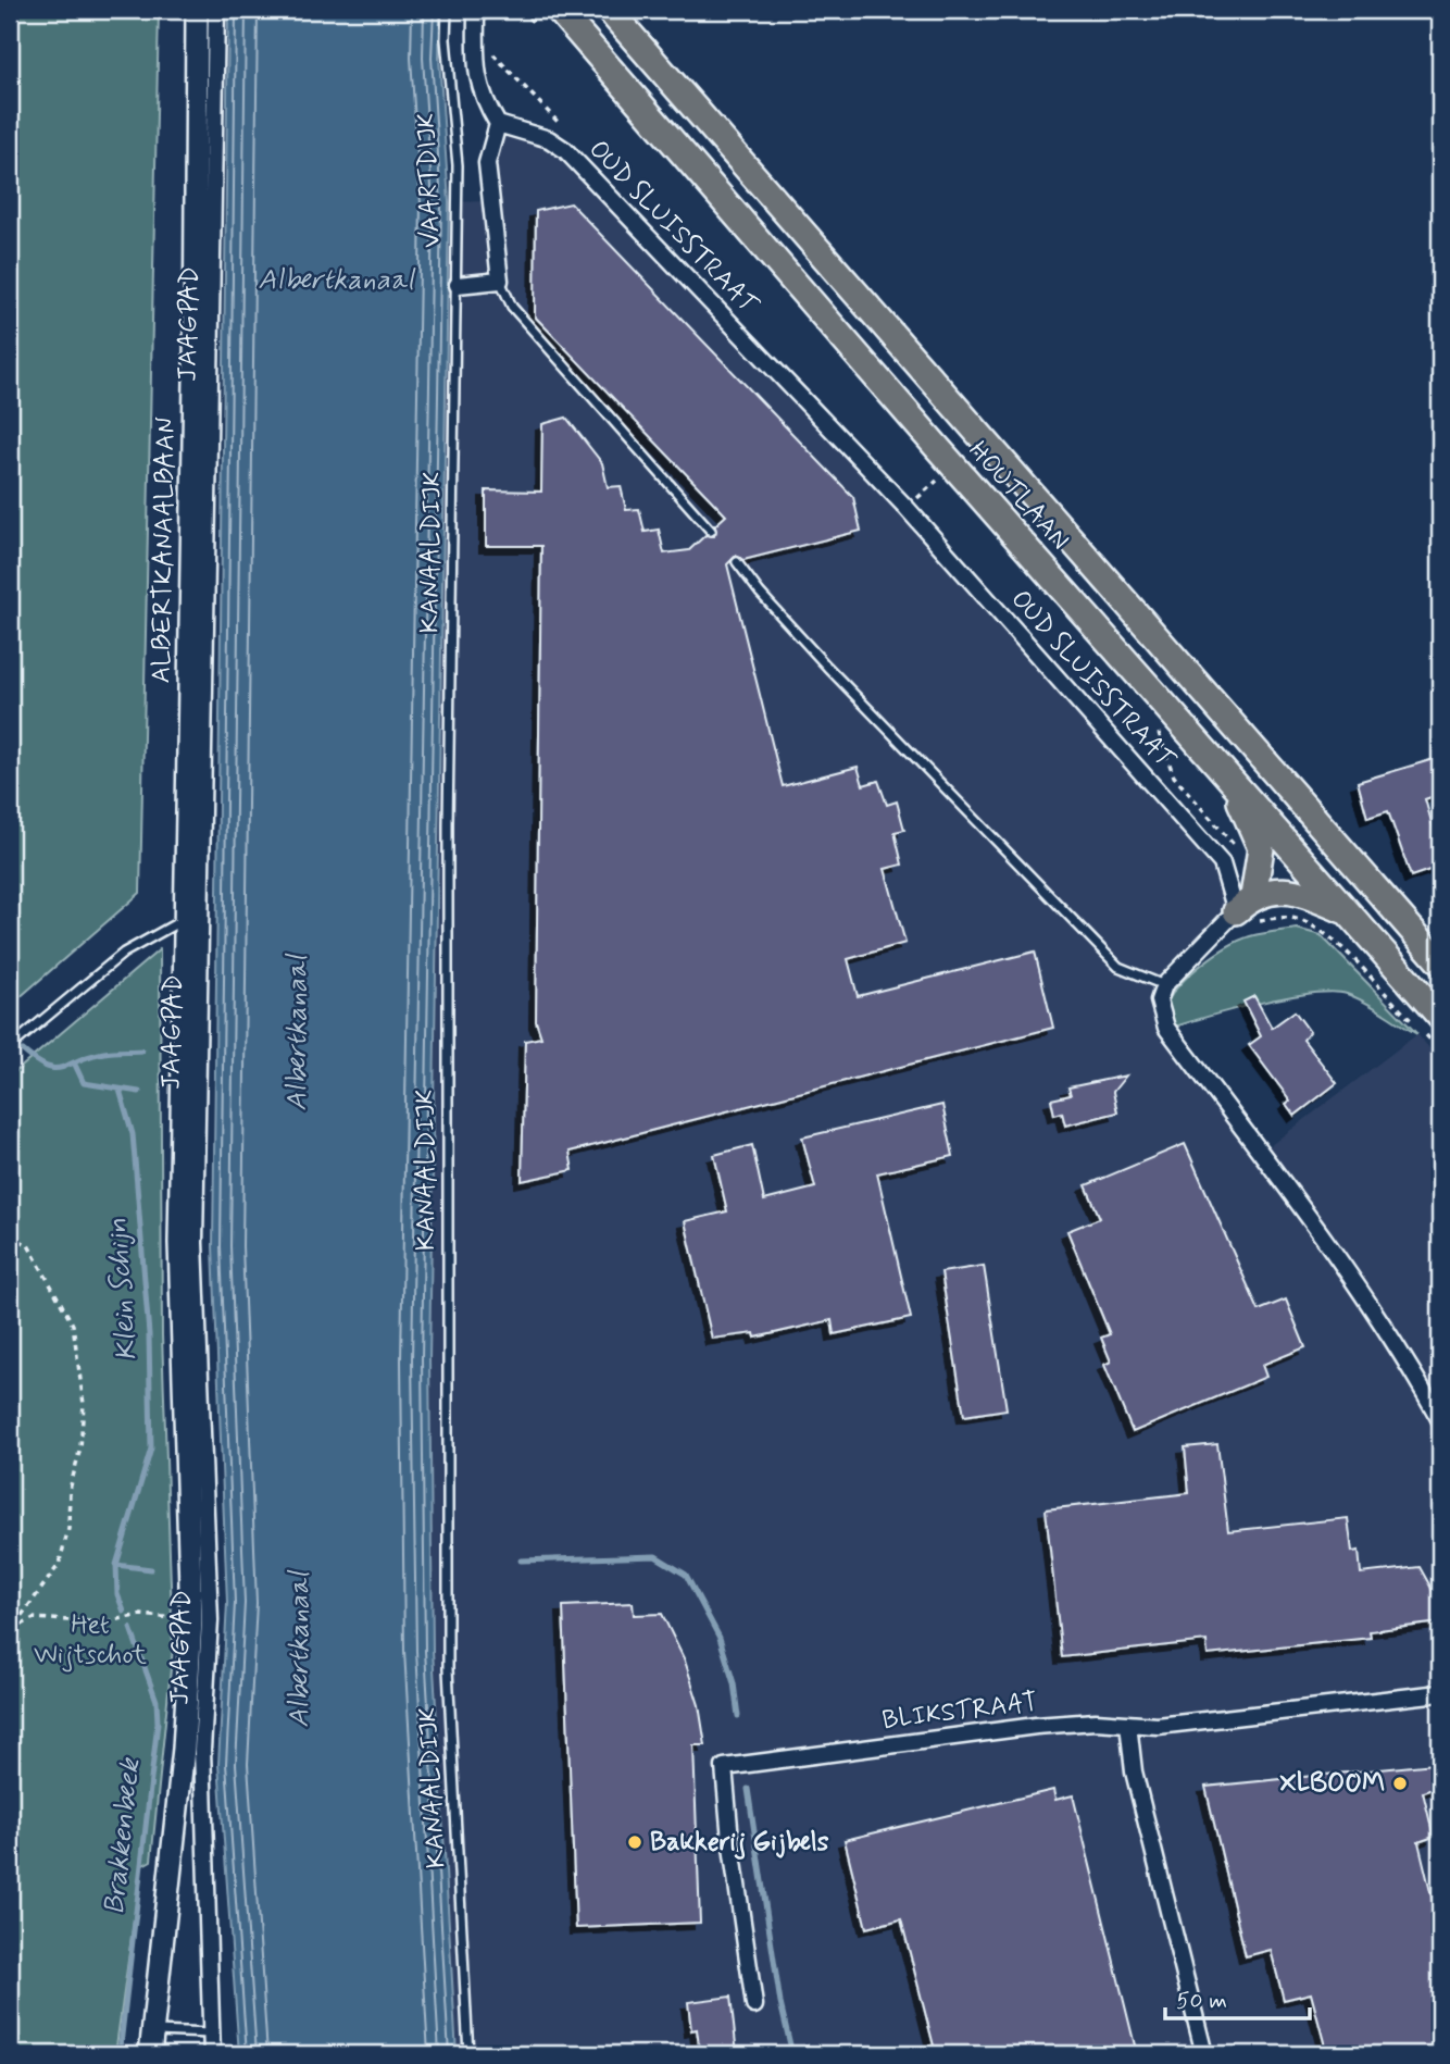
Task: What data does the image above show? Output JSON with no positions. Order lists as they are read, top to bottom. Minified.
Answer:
{"streets":{"main road":["HOUTLAAN"],"street":["VAARTDIJK","OUD SLUISSTRAAT","JAAGPAD","ALBERTKANAALBAAN","BLIKSTRAAT"],"lane":["KANAALDIJK"]},"crossings":[["VAARTDIJK","KANAALDIJK"]],"water":["Albertkanaal","Klein Schijn","Brakkenbeek"],"parks":["Het Wijtschot"],"places":["XLBOOM","Bakkerij Gijbels"],"scale_bar":"50 m"}
